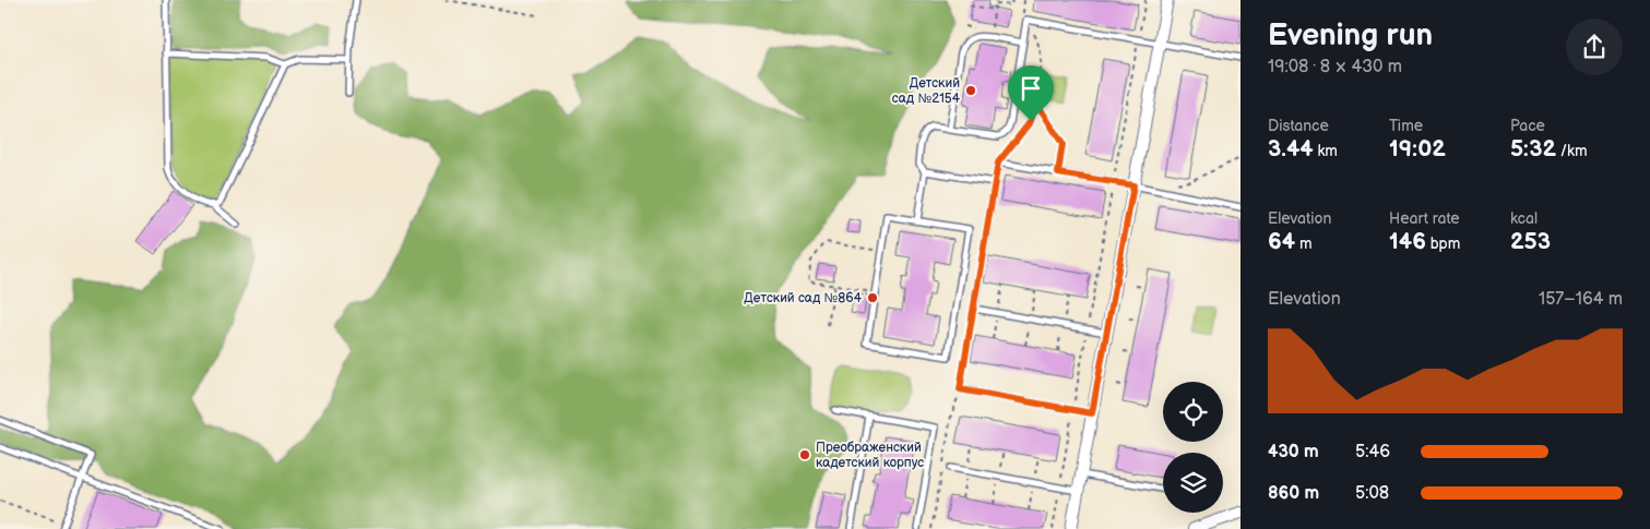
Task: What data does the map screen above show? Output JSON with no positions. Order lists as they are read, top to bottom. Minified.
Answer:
{"places":["Детский сад №2154","Детский сад №864","Преображенский кадетский корпус"],"page":{"heading":["Evening run","19:08 · 8 × 430 m"],"stats":[["Distance","3.44 km"],["Time","19:02"],["Pace","5:32 /km"],["Elevation","64 m"],["Heart rate","146 bpm"],["kcal","253"]],"chart":["Elevation","157–164 m"],"list":[{"name":"430 m","note":"5:46"},{"name":"860 m","note":"5:08"}]}}
